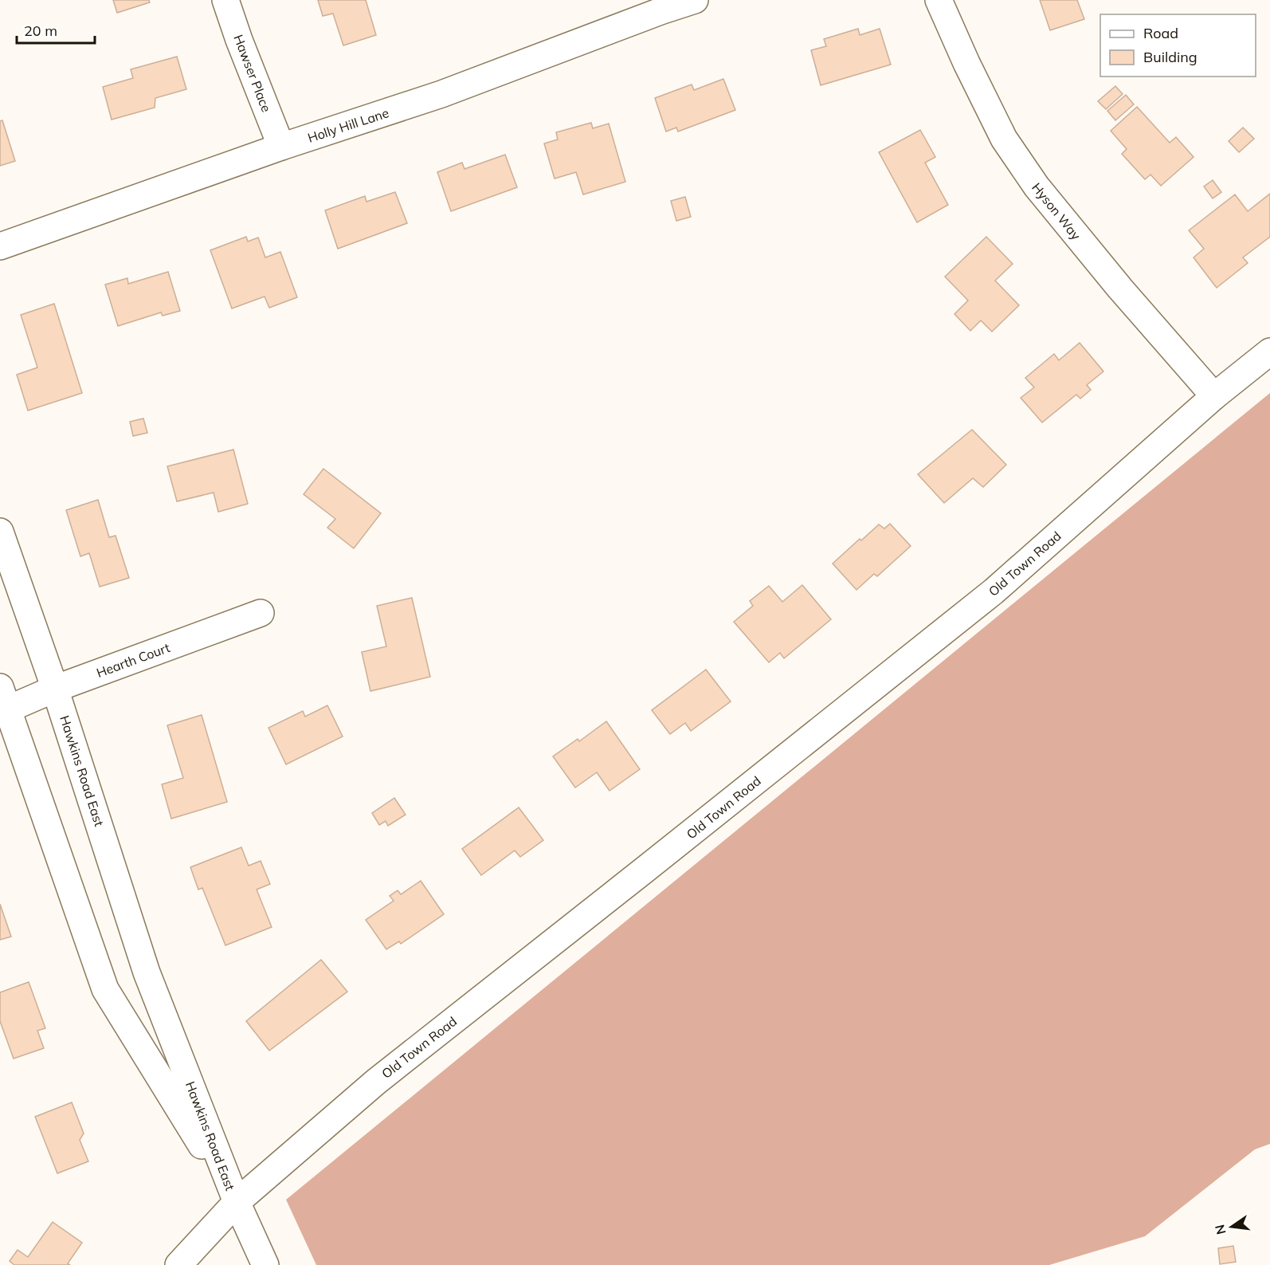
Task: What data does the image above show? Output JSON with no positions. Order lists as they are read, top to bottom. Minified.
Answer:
{"streets":{"street":["Hawser Place","Holly Hill Lane","Hyson Way","Old Town Road","Hearth Court","Hawkins Road East"]},"crossings":[["Hawser Place","Holly Hill Lane"],["Hyson Way","Old Town Road"],["Old Town Road","Hawkins Road East"],["Hearth Court","Hawkins Road East"]],"legend":["Road","Building"],"scale_bar":"20 m","north":"left"}
